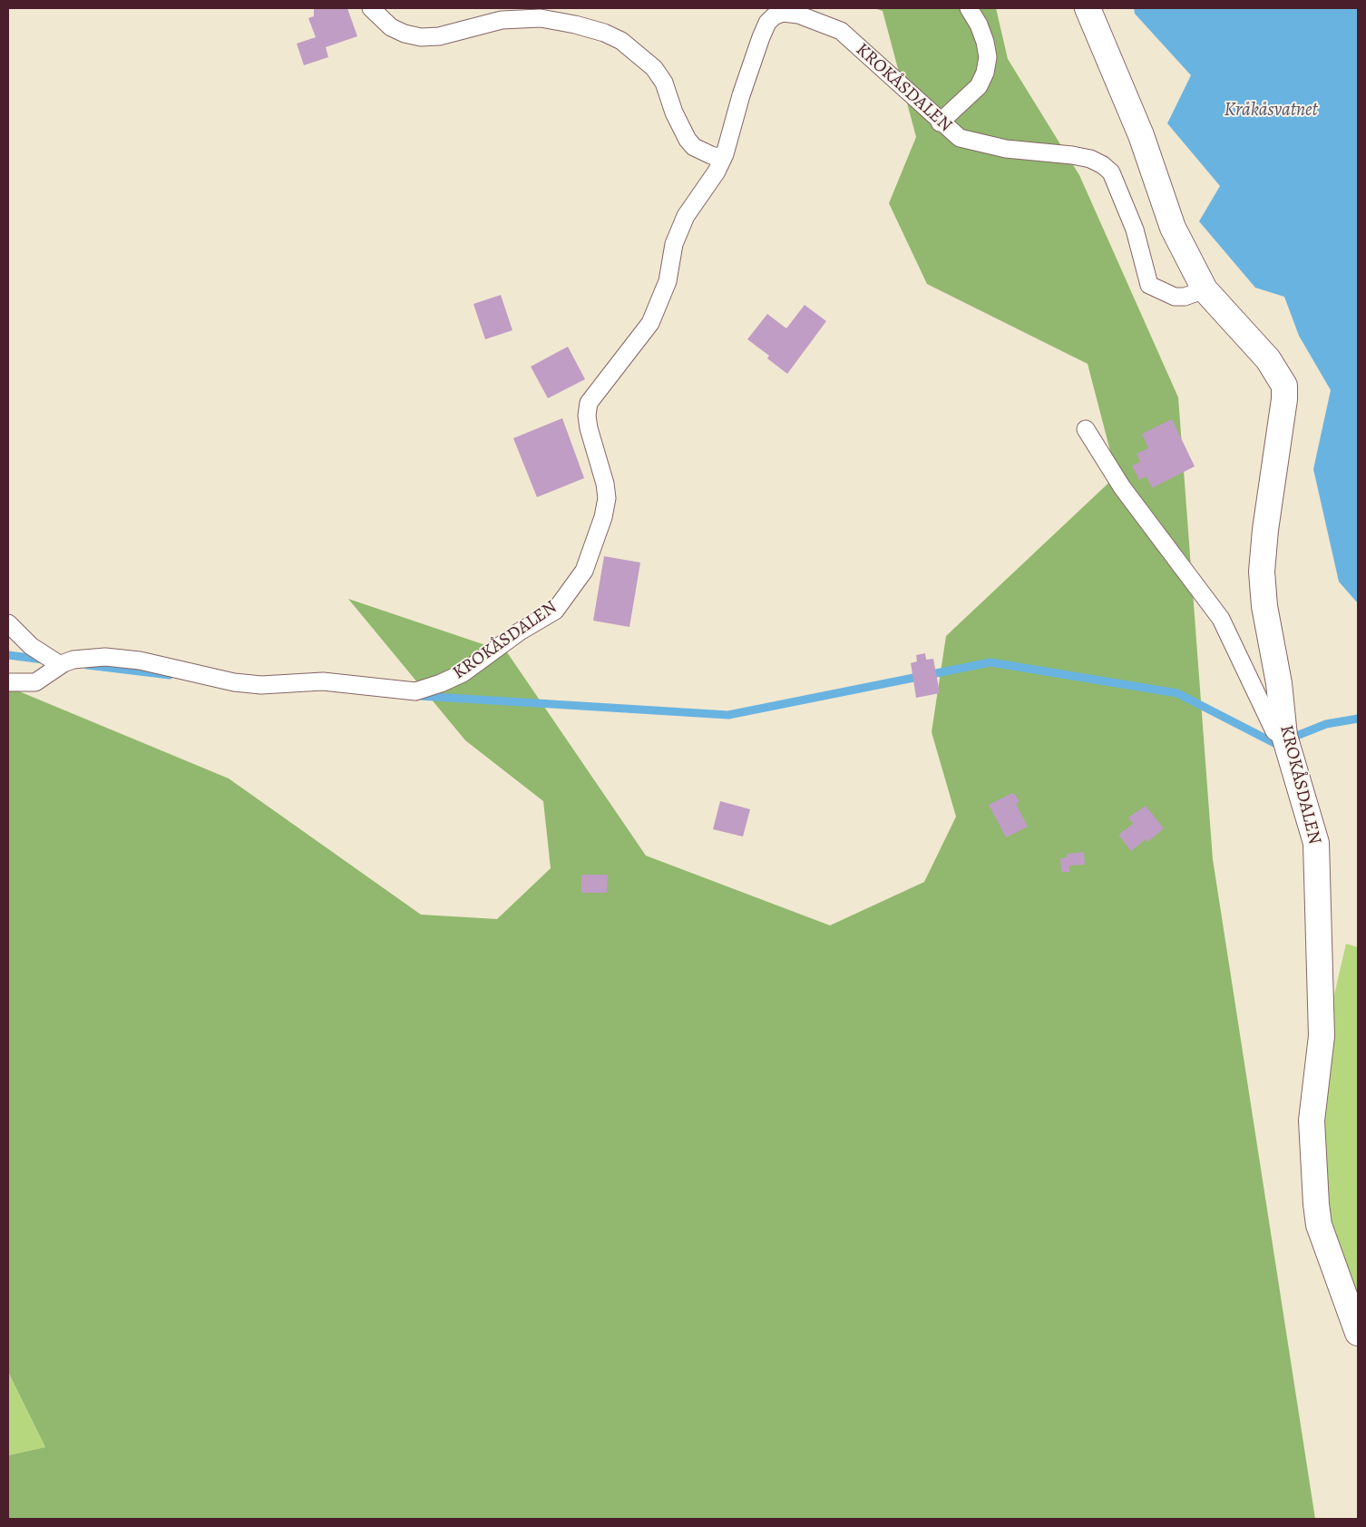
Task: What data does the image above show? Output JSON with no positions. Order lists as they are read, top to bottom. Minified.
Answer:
{"streets":{"street":["KROKÅSDALEN"]},"water":["Kråkåsvatnet"]}
